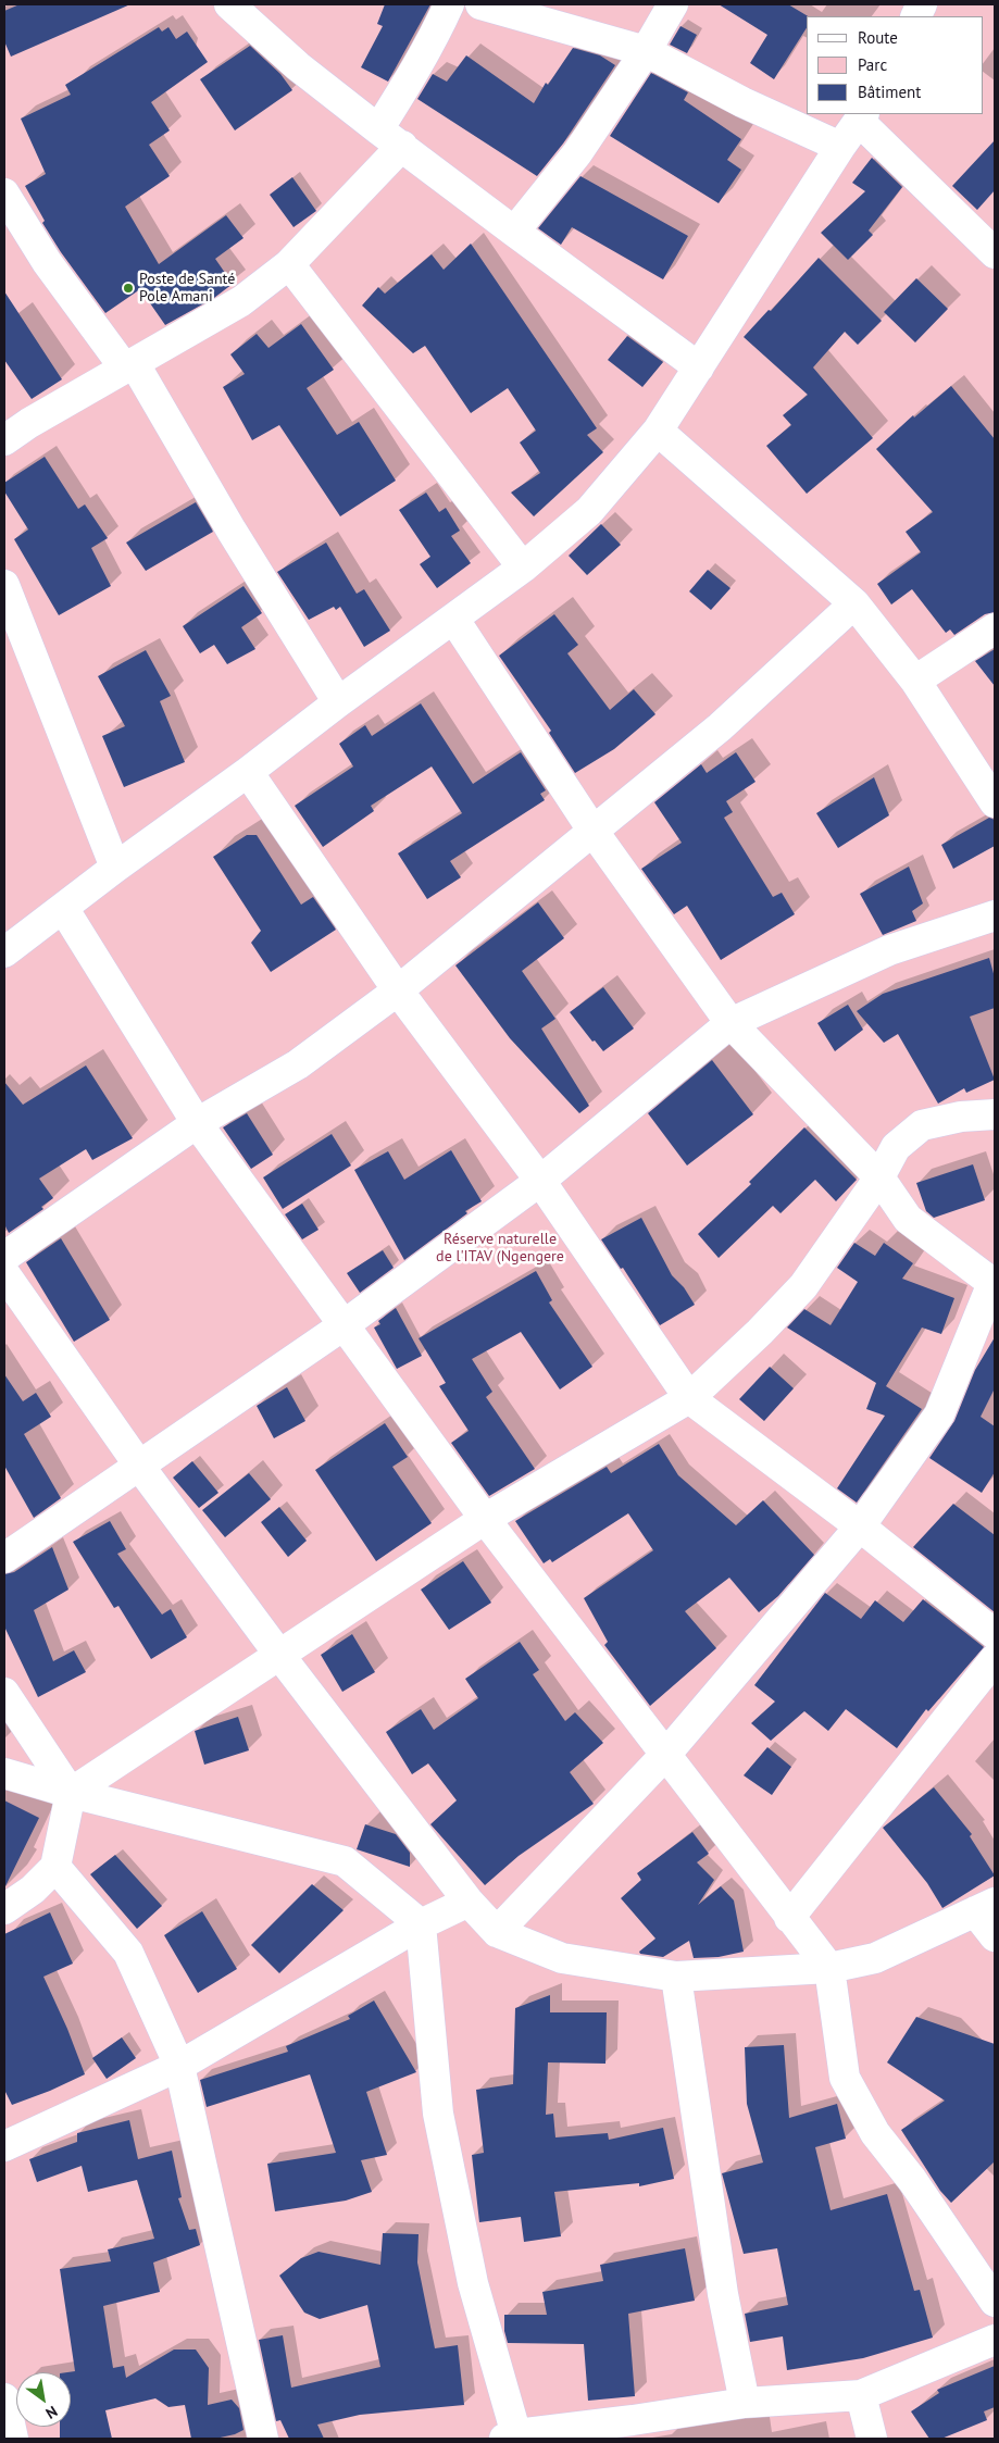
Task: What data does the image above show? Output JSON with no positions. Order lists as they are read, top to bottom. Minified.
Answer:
{"parks":["Réserve naturelle de l'ITAV (Ngengere"],"places":["Poste de Santé Pole Amani"],"legend":["Route","Parc","Bâtiment"],"north":"bottom right"}
